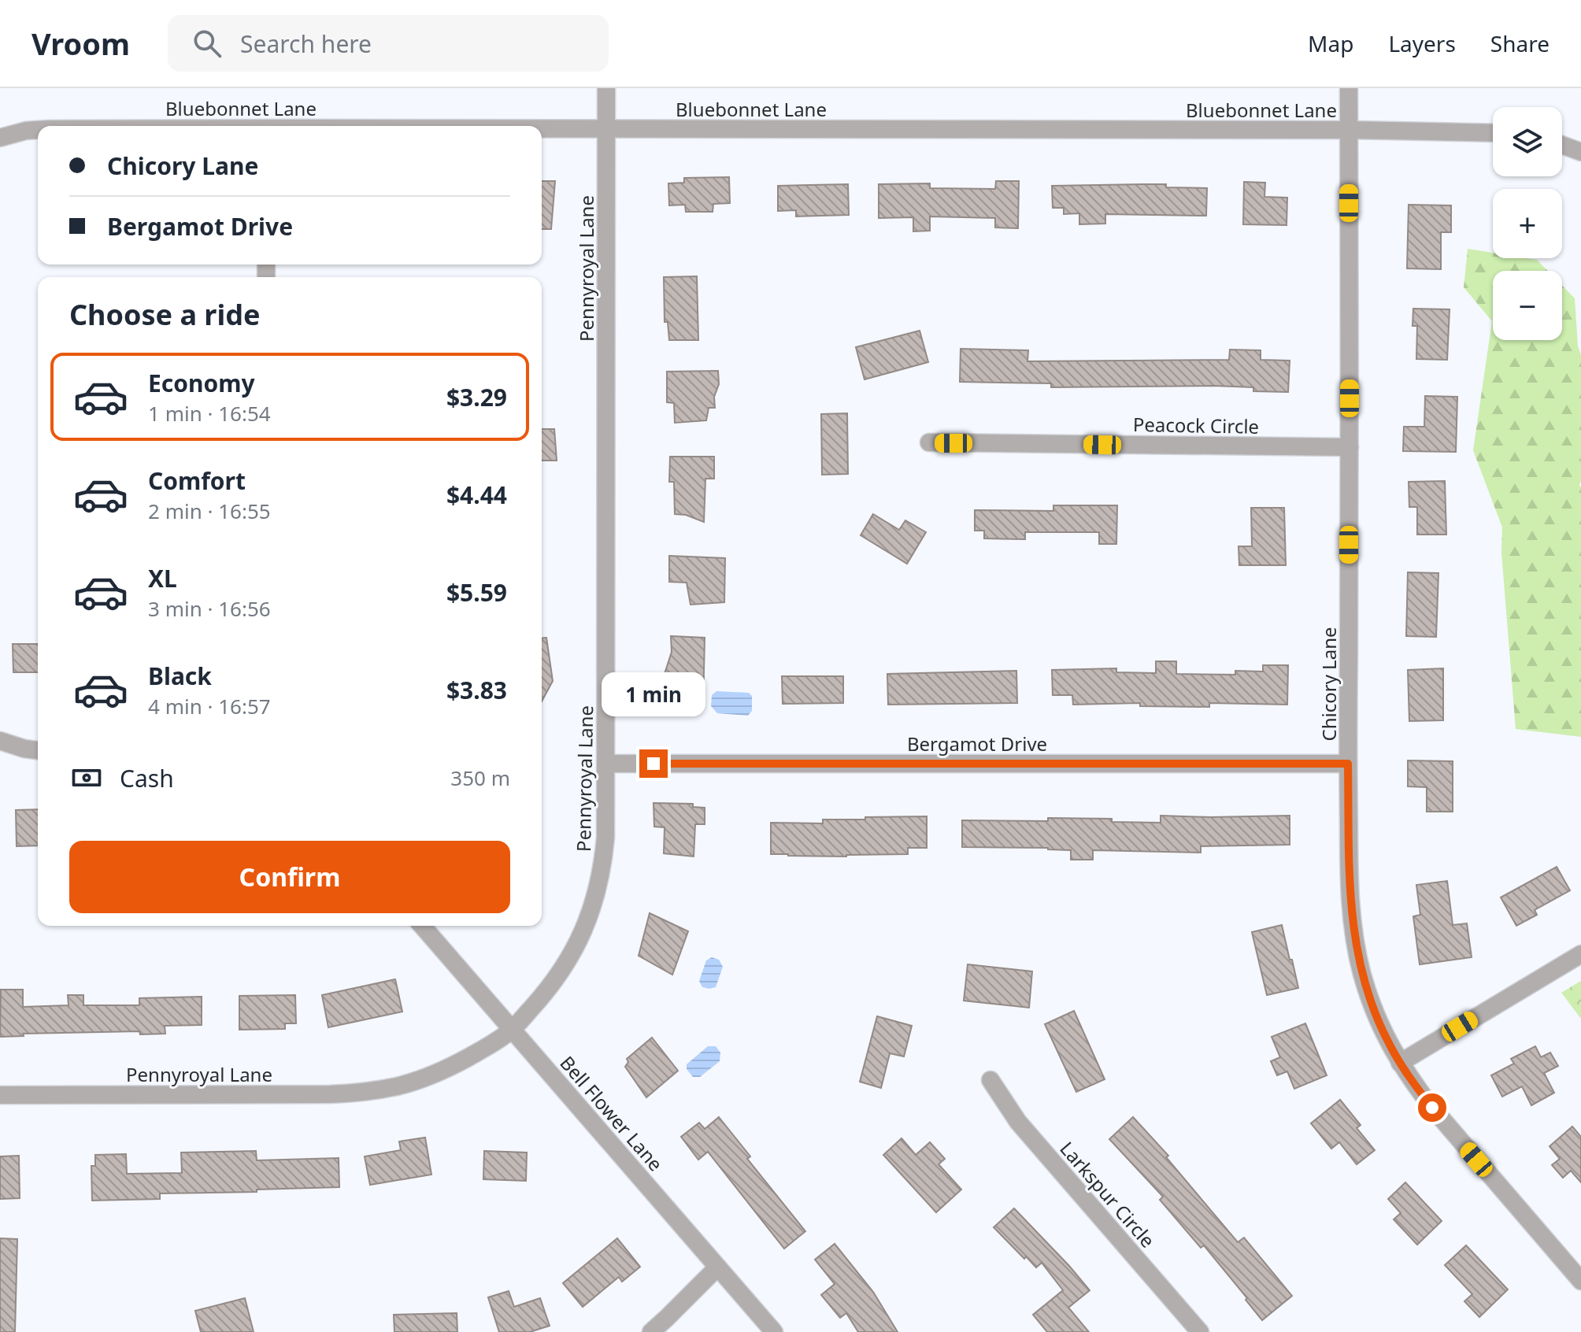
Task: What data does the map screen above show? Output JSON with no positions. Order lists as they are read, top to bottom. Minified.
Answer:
{"streets":{"street":["Bluebonnet Lane","Pennyroyal Lane","Peacock Circle","Chicory Lane","Bergamot Drive","Bell Flower Lane","Larkspur Circle"]},"crossings":[["Bluebonnet Lane","Pennyroyal Lane"],["Bluebonnet Lane","Chicory Lane"],["Pennyroyal Lane","Bergamot Drive"],["Pennyroyal Lane","Bell Flower Lane"],["Peacock Circle","Chicory Lane"],["Chicory Lane","Bergamot Drive"]],"page":{"header":"Vroom","search":"Search here","nav":["Map","Layers","Share"],"map_buttons":["+","−"],"banner":["Chicory Lane","Bergamot Drive"],"heading":"Choose a ride","list":[{"name":"Economy","note":"1 min · 16:54","value":"$3.29"},{"name":"Comfort","note":"2 min · 16:55","value":"$4.44"},{"name":"XL","note":"3 min · 16:56","value":"$5.59"},{"name":"Black","note":"4 min · 16:57","value":"$3.83"}],"bubble":"1 min","pay":["Cash","350 m"],"buttons":"Confirm"}}
